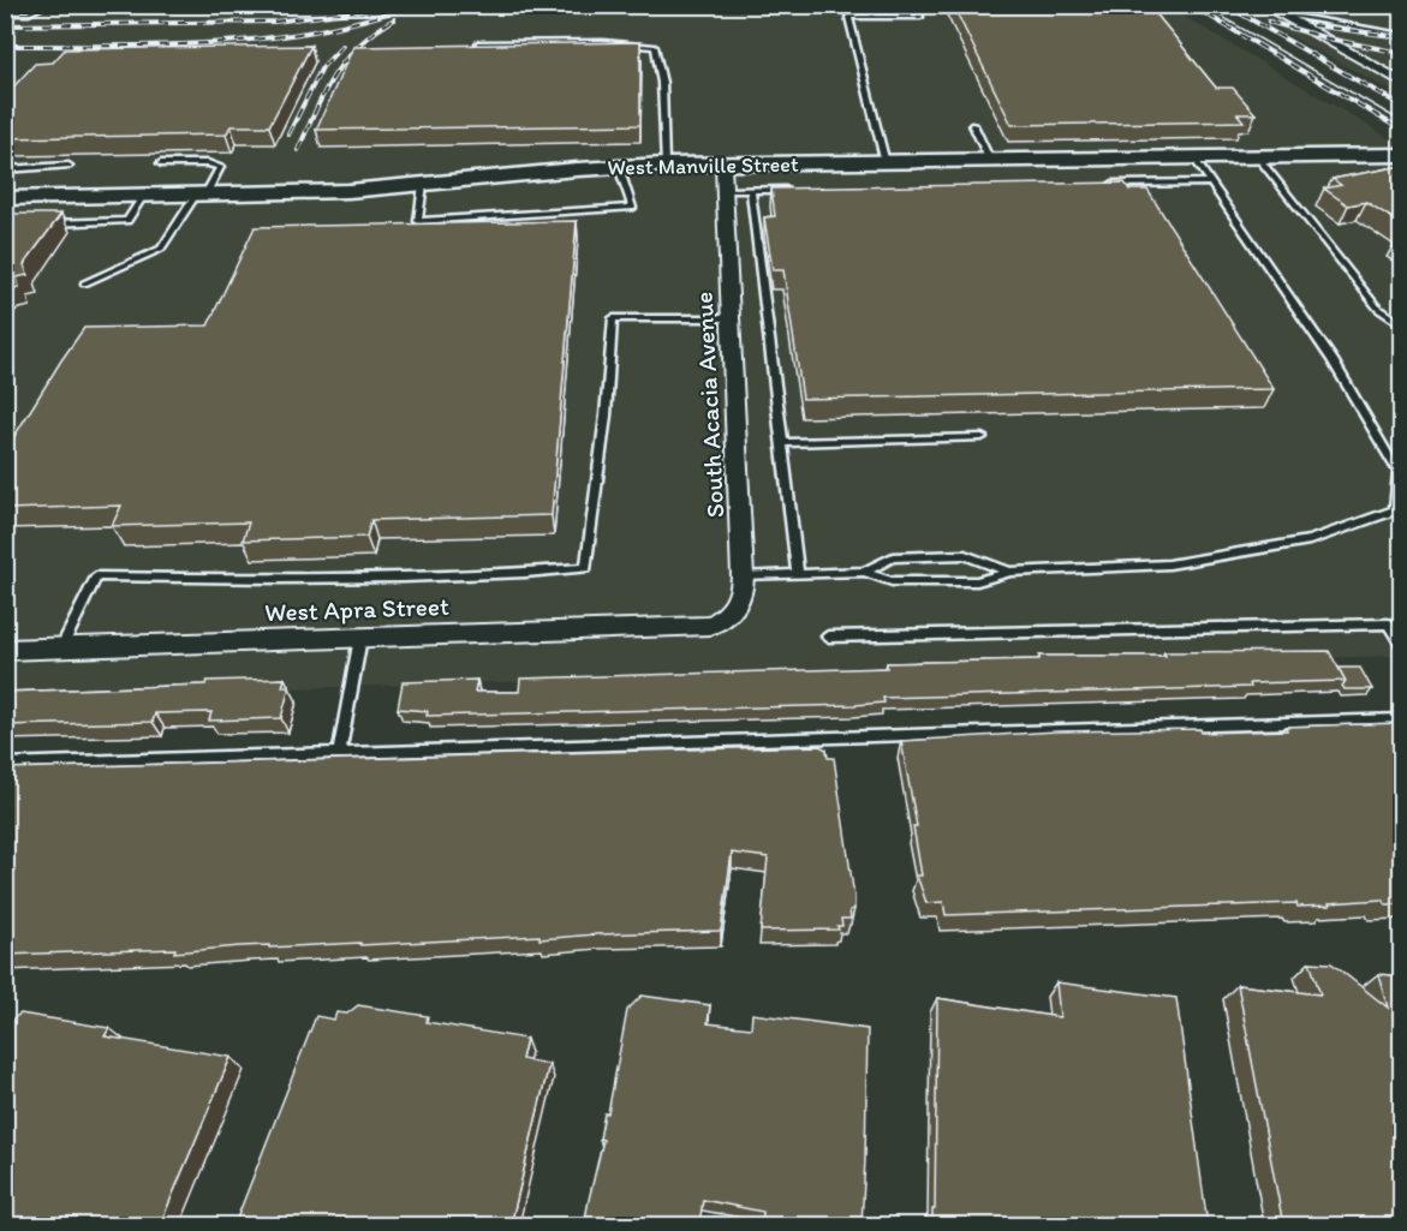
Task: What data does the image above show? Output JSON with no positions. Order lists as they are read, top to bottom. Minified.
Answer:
{"streets":{"street":["West Manville Street","South Acacia Avenue","West Apra Street"]},"crossings":[["West Manville Street","South Acacia Avenue"],["South Acacia Avenue","West Apra Street"]]}
